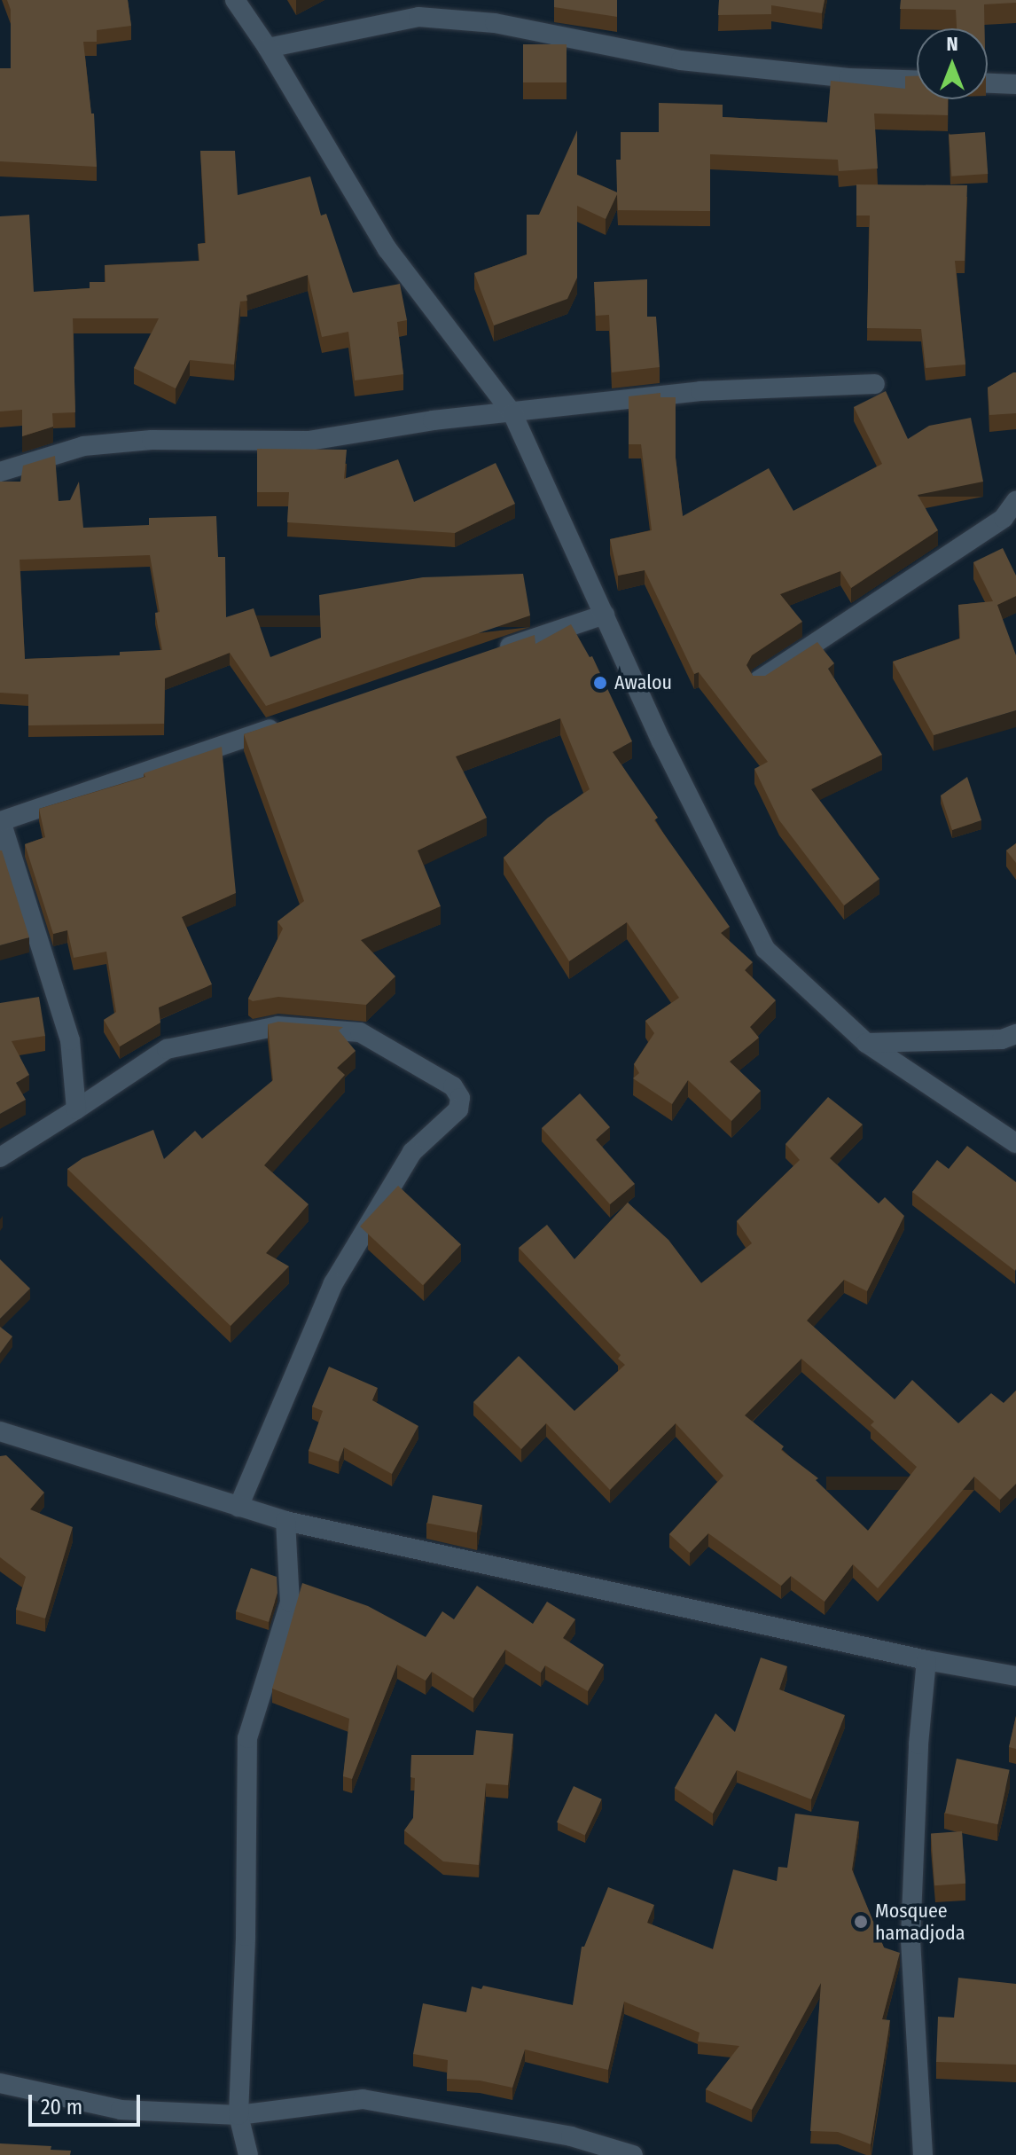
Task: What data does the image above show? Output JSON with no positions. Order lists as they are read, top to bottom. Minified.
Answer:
{"places":["Awalou","Mosquee hamadjoda"],"scale_bar":"20 m","north":"top"}
